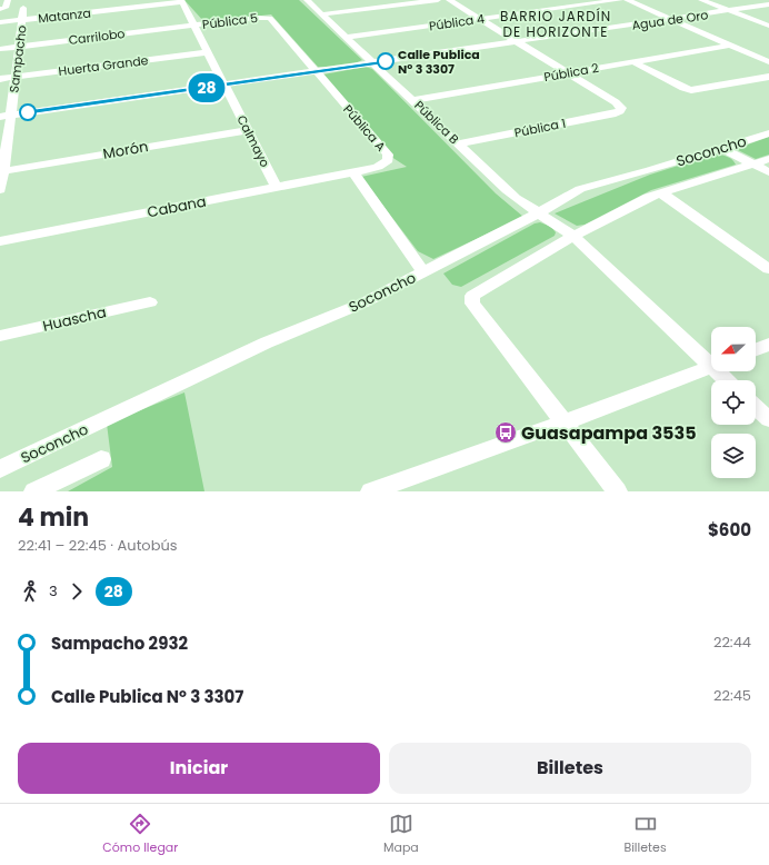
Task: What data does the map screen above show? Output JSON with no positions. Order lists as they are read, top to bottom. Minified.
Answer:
{"streets":{"street":["Matanza","Agua de Oro","Pública 5","Pública 4","Carrilobo","Sampacho","Huerta Grande","Pública 2","Pública B","Pública A","Pública 1","Calmayo","Morón","Soconcho","Cabana","Huascha"]},"crossings":[["Matanza","Sampacho"],["Matanza","Calmayo"],["Agua de Oro","Pública B"],["Pública 5","Carrilobo"],["Pública 5","Pública A"],["Pública 5","Calmayo"],["Pública 4","Pública B"],["Carrilobo","Sampacho"],["Carrilobo","Calmayo"],["Sampacho","Huerta Grande"],["Sampacho","Morón"],["Huerta Grande","Calmayo"],["Pública 2","Pública B"],["Pública 2","Pública 1"],["Pública B","Pública 1"],["Pública B","Soconcho"],["Pública A","Cabana"],["Calmayo","Morón"],["Calmayo","Cabana"]],"districts":["BARRIO JARDÍN DE HORIZONTE"],"places":{"other":["Calle Publica Nº 3 3307"],"bus stop":["Guasapampa 3535"]},"lines":["bus line 28"],"north":"left","page":{"on_map":"28","heading":["4 min","22:41 – 22:45 · Autobús","$600"],"legs":["3","28"],"list":[{"name":"Sampacho 2932","value":"22:44"},{"name":"Calle Publica Nº 3 3307","value":"22:45"}],"buttons":["Iniciar","Billetes"],"tabs":["Cómo llegar","Mapa","Billetes"]}}
